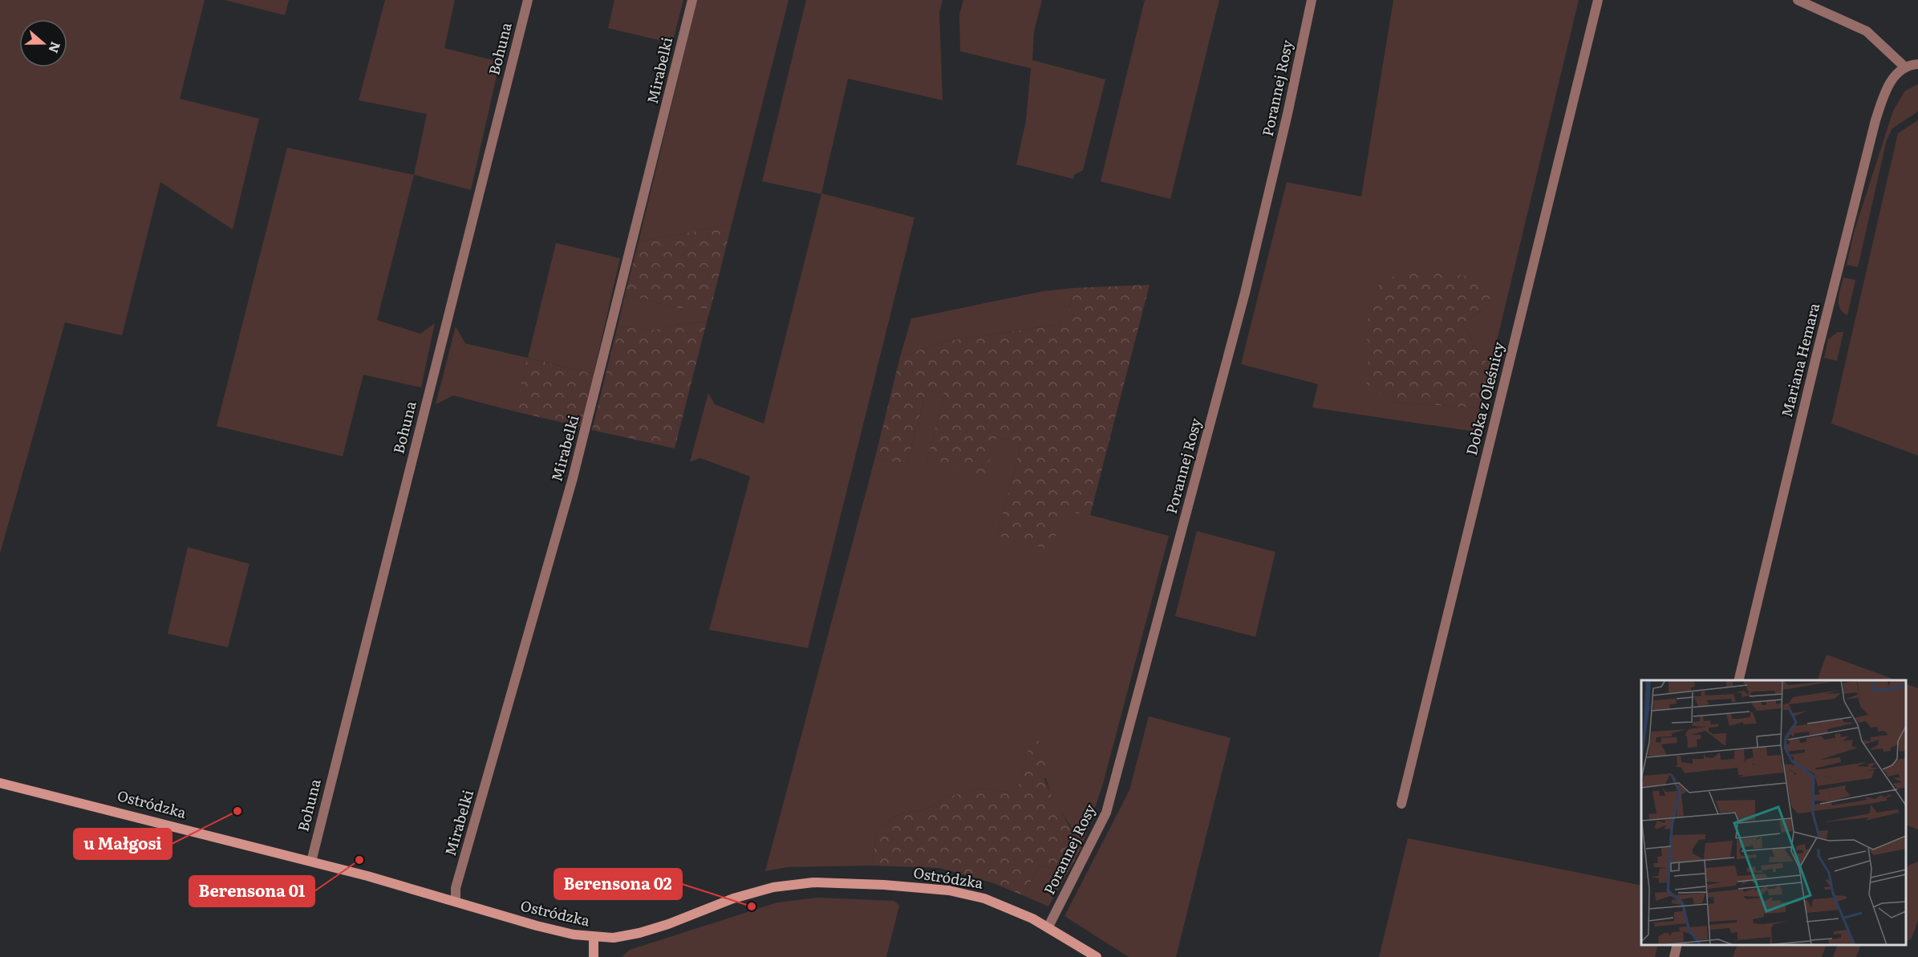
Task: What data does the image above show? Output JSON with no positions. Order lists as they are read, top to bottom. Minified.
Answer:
{"streets":{"street":["Bohuna","Mirabelki","Porannej Rosy","Mariana Hemara","Dobka z Oleśnicy","Ostródzka"]},"crossings":[["Bohuna","Ostródzka"],["Mirabelki","Ostródzka"],["Porannej Rosy","Ostródzka"]],"places":["u Małgosi","Berensona 01","Berensona 02"],"north":"right"}
